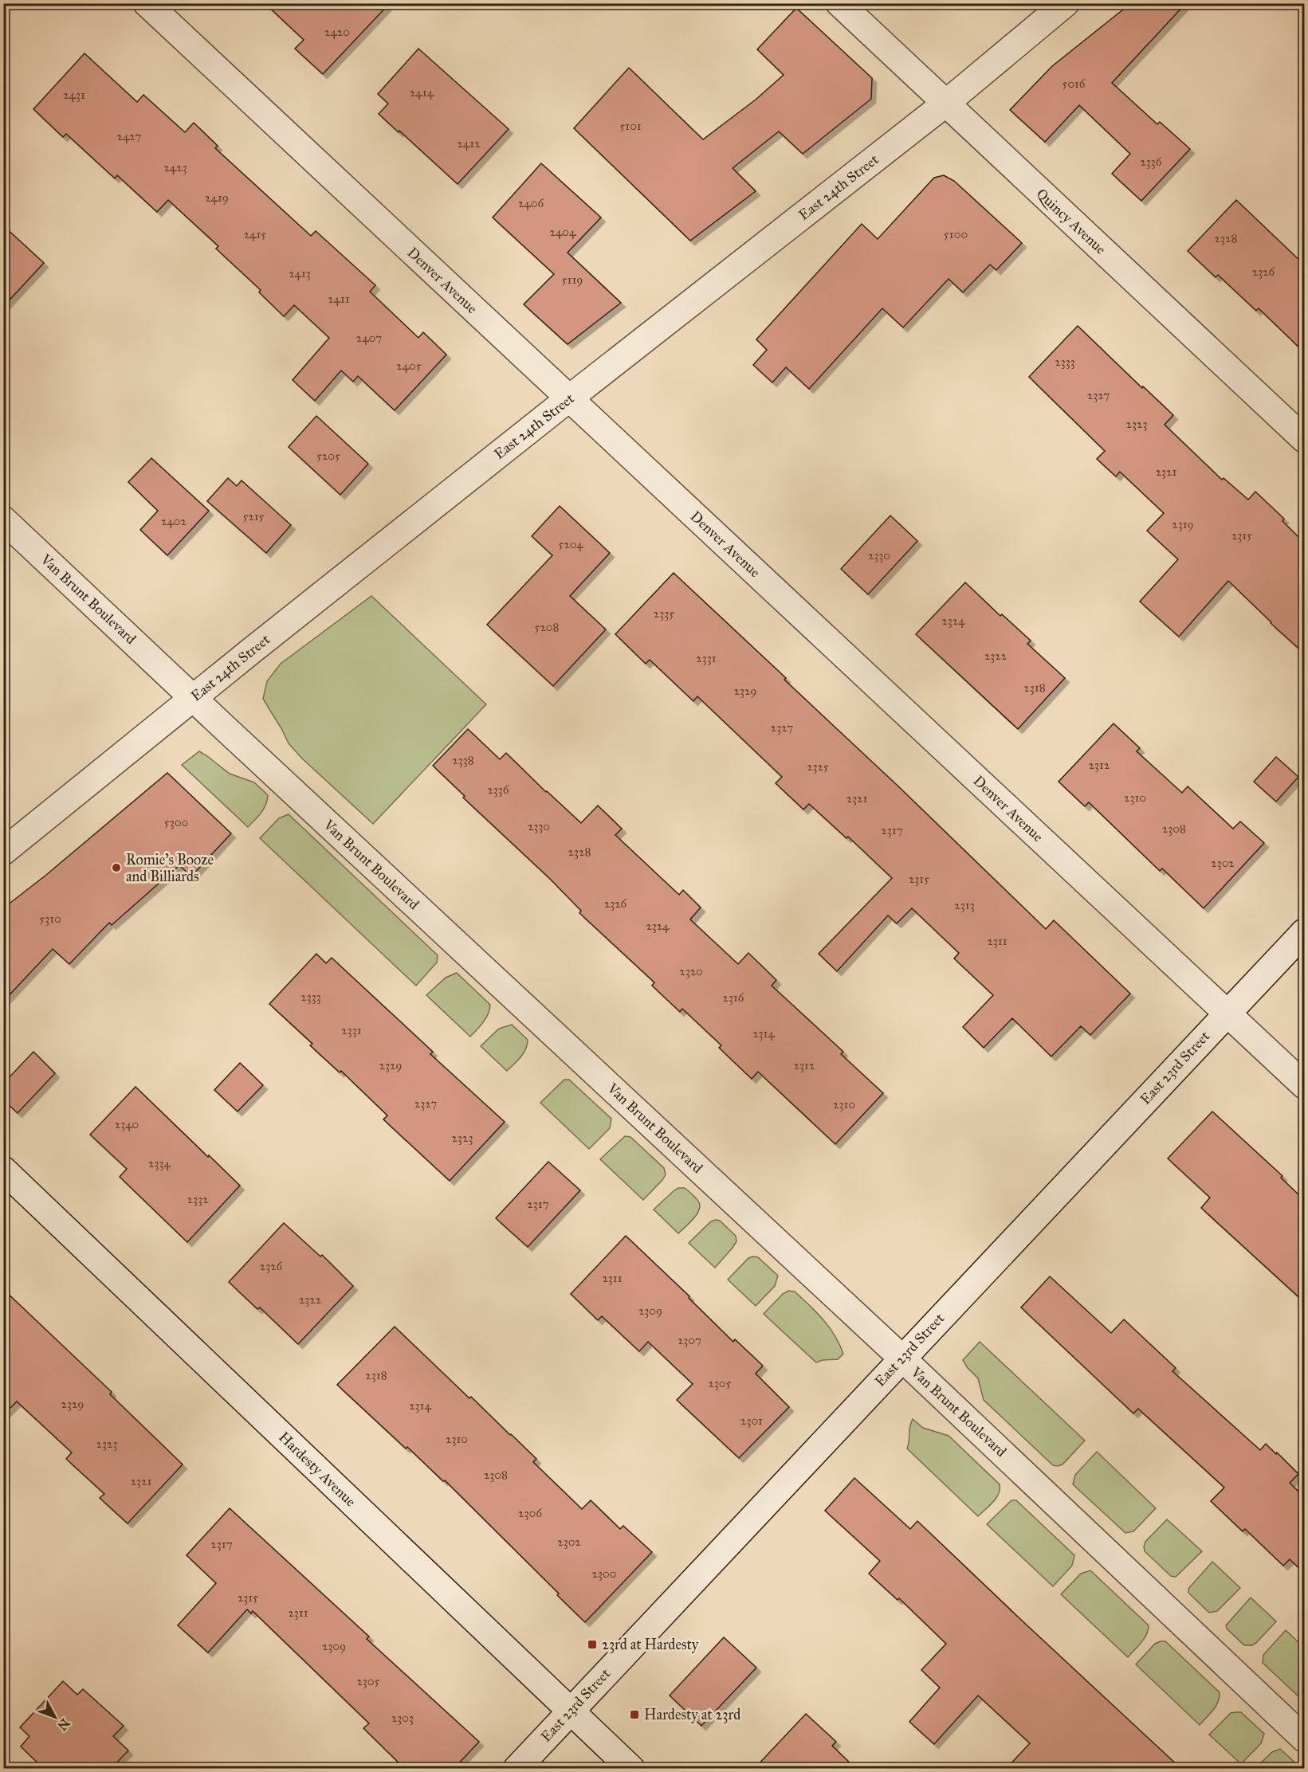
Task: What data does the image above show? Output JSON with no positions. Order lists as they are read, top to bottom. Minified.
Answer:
{"streets":{"street":["East 24th Street","Quincy Avenue","Denver Avenue","Van Brunt Boulevard","East 23rd Street","Hardesty Avenue"]},"crossings":[["East 24th Street","Quincy Avenue"],["East 24th Street","Denver Avenue"],["East 24th Street","Van Brunt Boulevard"],["Denver Avenue","East 23rd Street"],["Van Brunt Boulevard","East 23rd Street"],["East 23rd Street","Hardesty Avenue"]],"places":{"other":["Romie's Booze and Billiards"],"transit":["23rd at Hardesty","Hardesty at 23rd"]},"house_numbers":["2420","5016","2414","2431","5101","2427","2412","2336","2423","2419","2406","2404","2415","5100","2328","2326","2413","5119","2411","2407","2333","2405","2327","2323","5205","2321","5215","2402","2319","2315","5204","2330","2335","2324","5208","2322","2331","2318","2329","2327","2338","2312","2325","2336","2310","2321","5300","2330","2308","2317","2328","2302","2315","2326","2313","5310","2324","2311","2320","2333","2316","2331","2314","2329","2312","2327","2310","2340","2323","2334","2332","2317","2326","2311","2322","2309","2307","2318","2305","2329","2314","2301","2310","2323","2308","2321","2306","2302","2317","2300","2315","2311","2309","2305","2303"],"north":"bottom right"}
